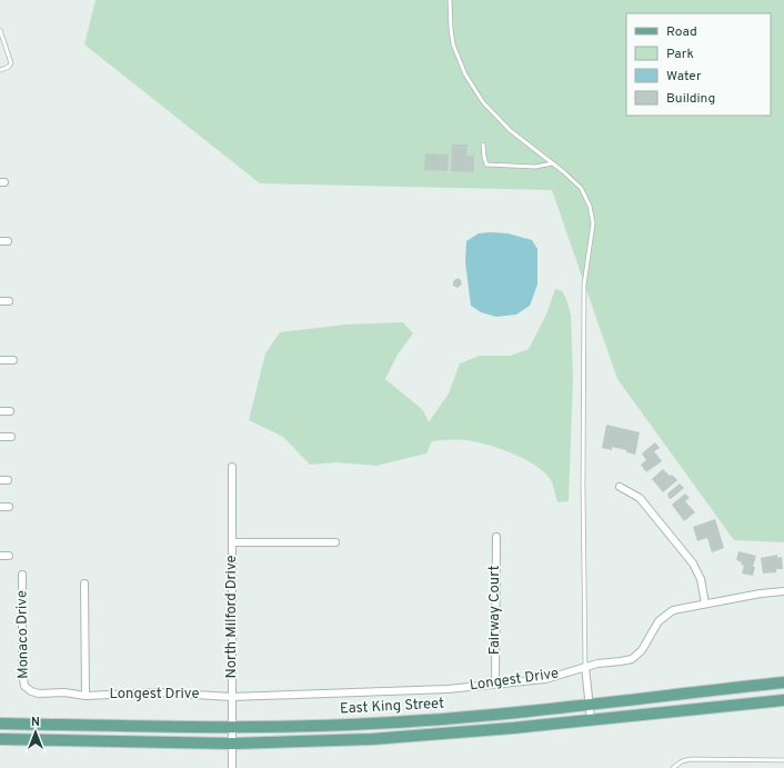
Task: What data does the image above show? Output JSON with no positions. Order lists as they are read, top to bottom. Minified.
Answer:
{"streets":{"main road":["East King Street"],"street":["Fairway Court","North Milford Drive","Monaco Drive","Longest Drive"]},"crossings":[["Fairway Court","Longest Drive"],["North Milford Drive","Longest Drive"],["North Milford Drive","East King Street"],["Monaco Drive","Longest Drive"]],"legend":["Road","Park","Water","Building"],"north":"top"}
